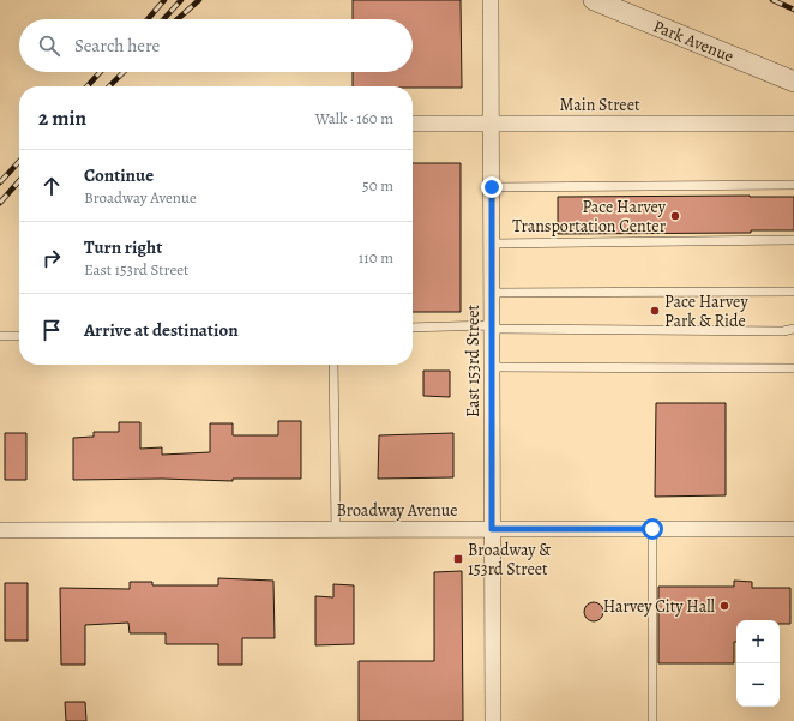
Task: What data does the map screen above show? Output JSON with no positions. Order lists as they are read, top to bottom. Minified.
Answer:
{"streets":{"street":["Park Avenue","Main Street","East 153rd Street","Broadway Avenue"]},"crossings":[["Main Street","East 153rd Street"],["East 153rd Street","Broadway Avenue"]],"places":{"other":["Pace Harvey Transportation Center","Pace Harvey Park & Ride","Harvey City Hall"],"transit":["Broadway & 153rd Street"]},"page":{"search":"Search here","heading":["2 min","Walk · 160 m"],"list":[["Continue","Broadway Avenue","50 m"],["Turn right","East 153rd Street","110 m"],"Arrive at destination"],"map_buttons":["+","−"]}}
